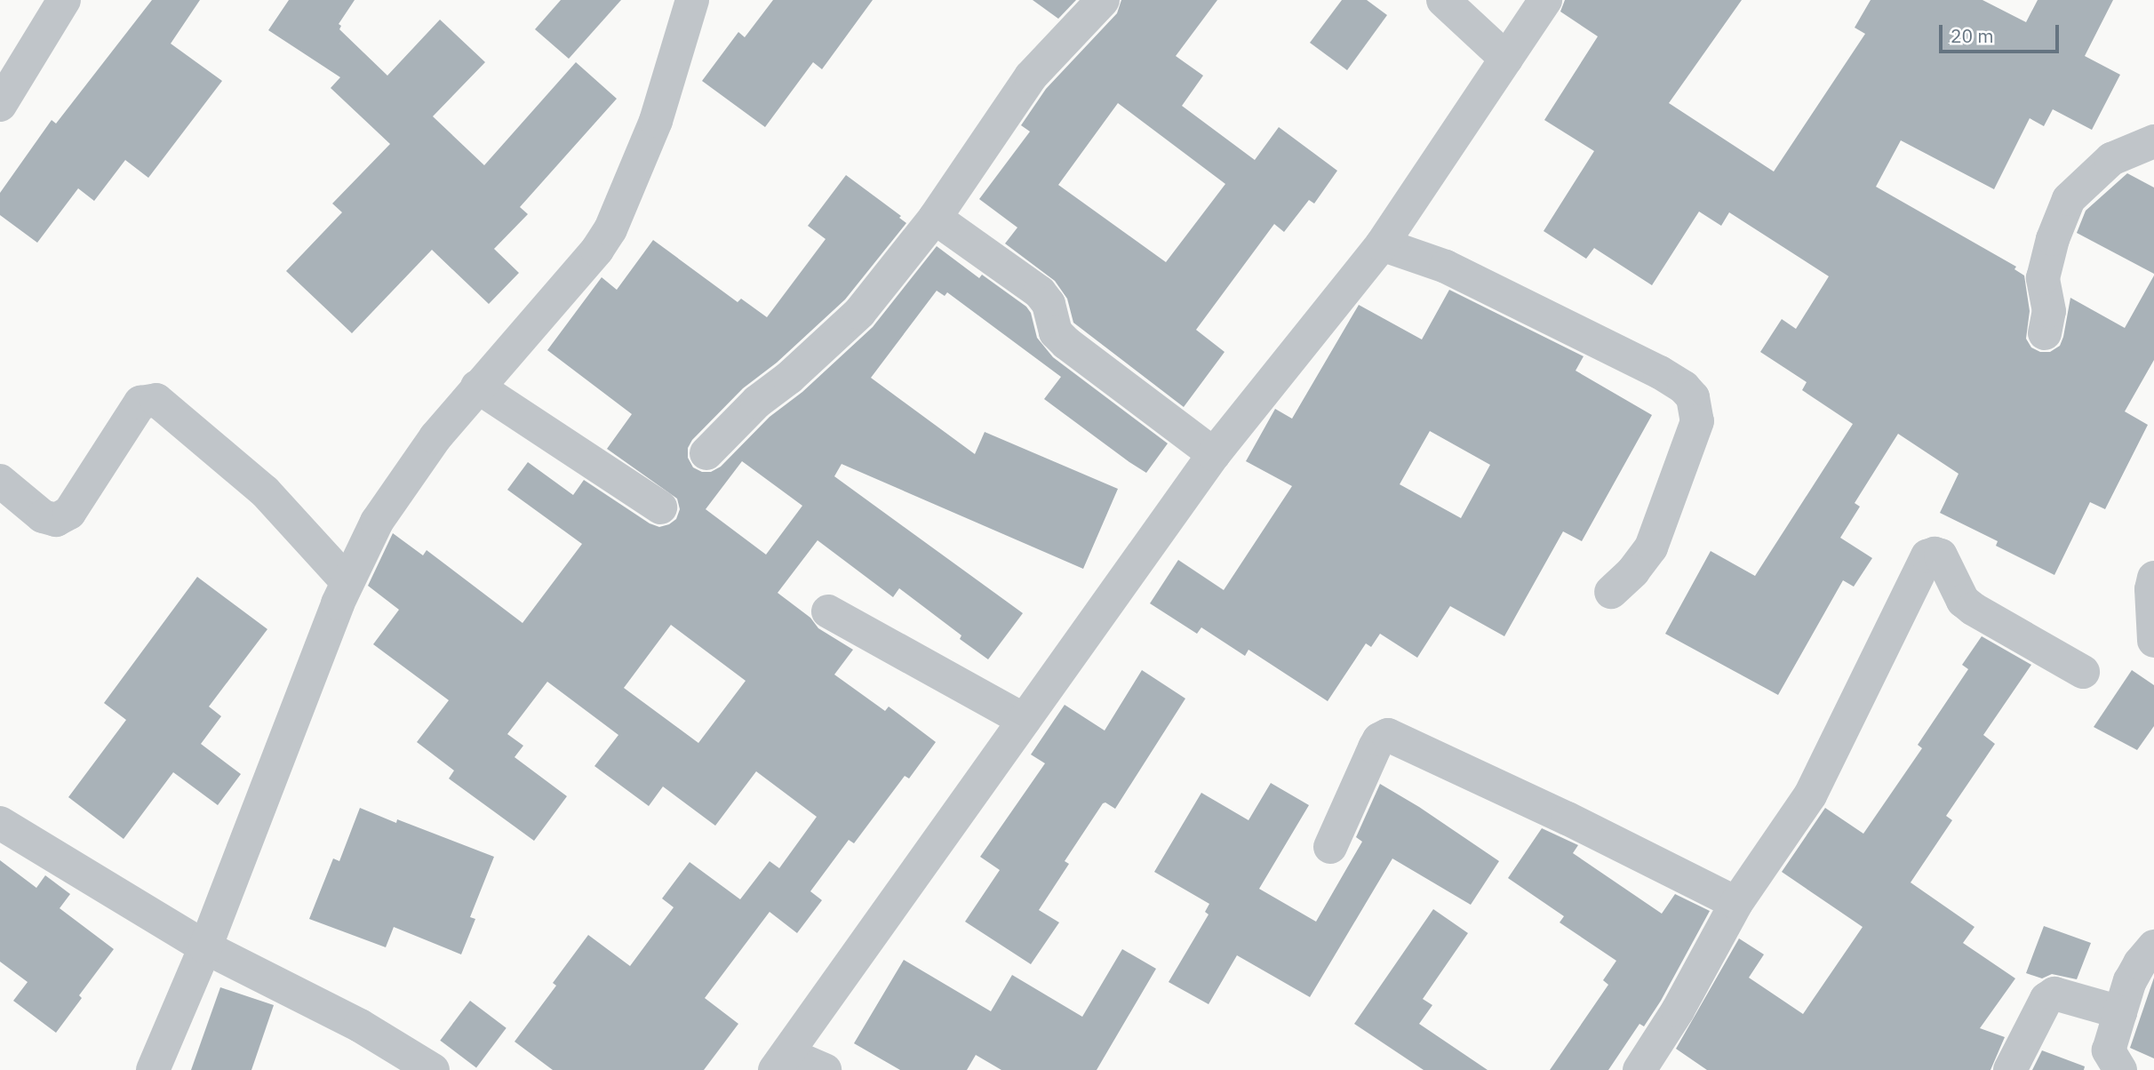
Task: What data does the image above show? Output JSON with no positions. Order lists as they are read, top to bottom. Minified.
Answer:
{"scale_bar":"20 m"}
